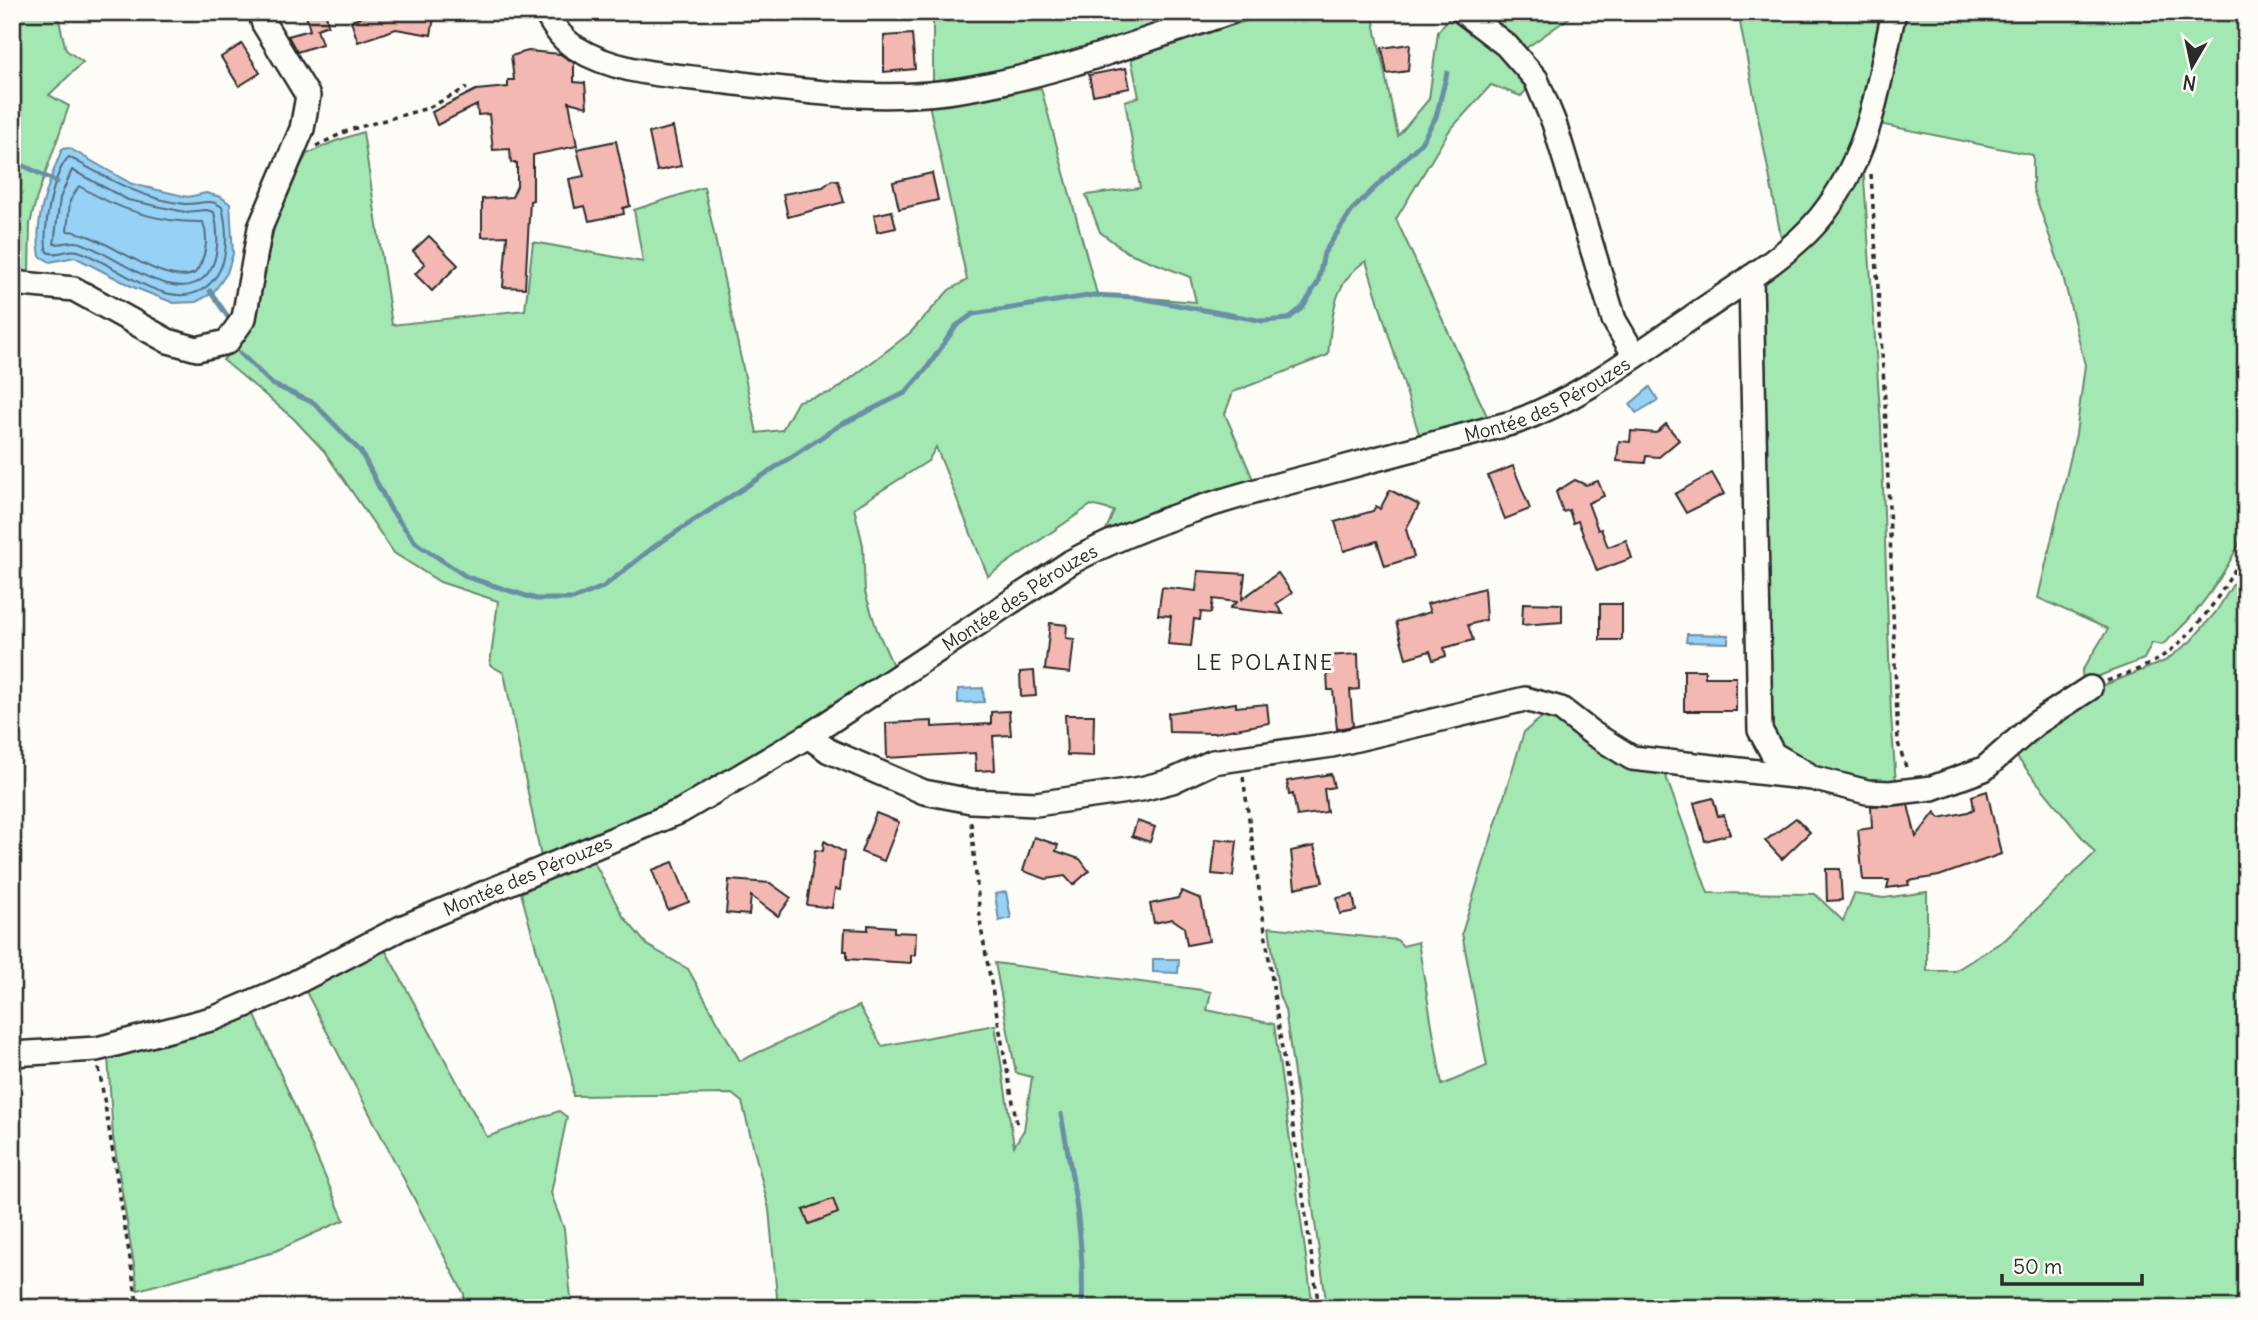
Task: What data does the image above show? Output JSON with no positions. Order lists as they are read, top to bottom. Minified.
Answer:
{"streets":{"street":["Montée des Pérouzes"]},"districts":["LE POLAINE"],"scale_bar":"50 m","north":"bottom"}
